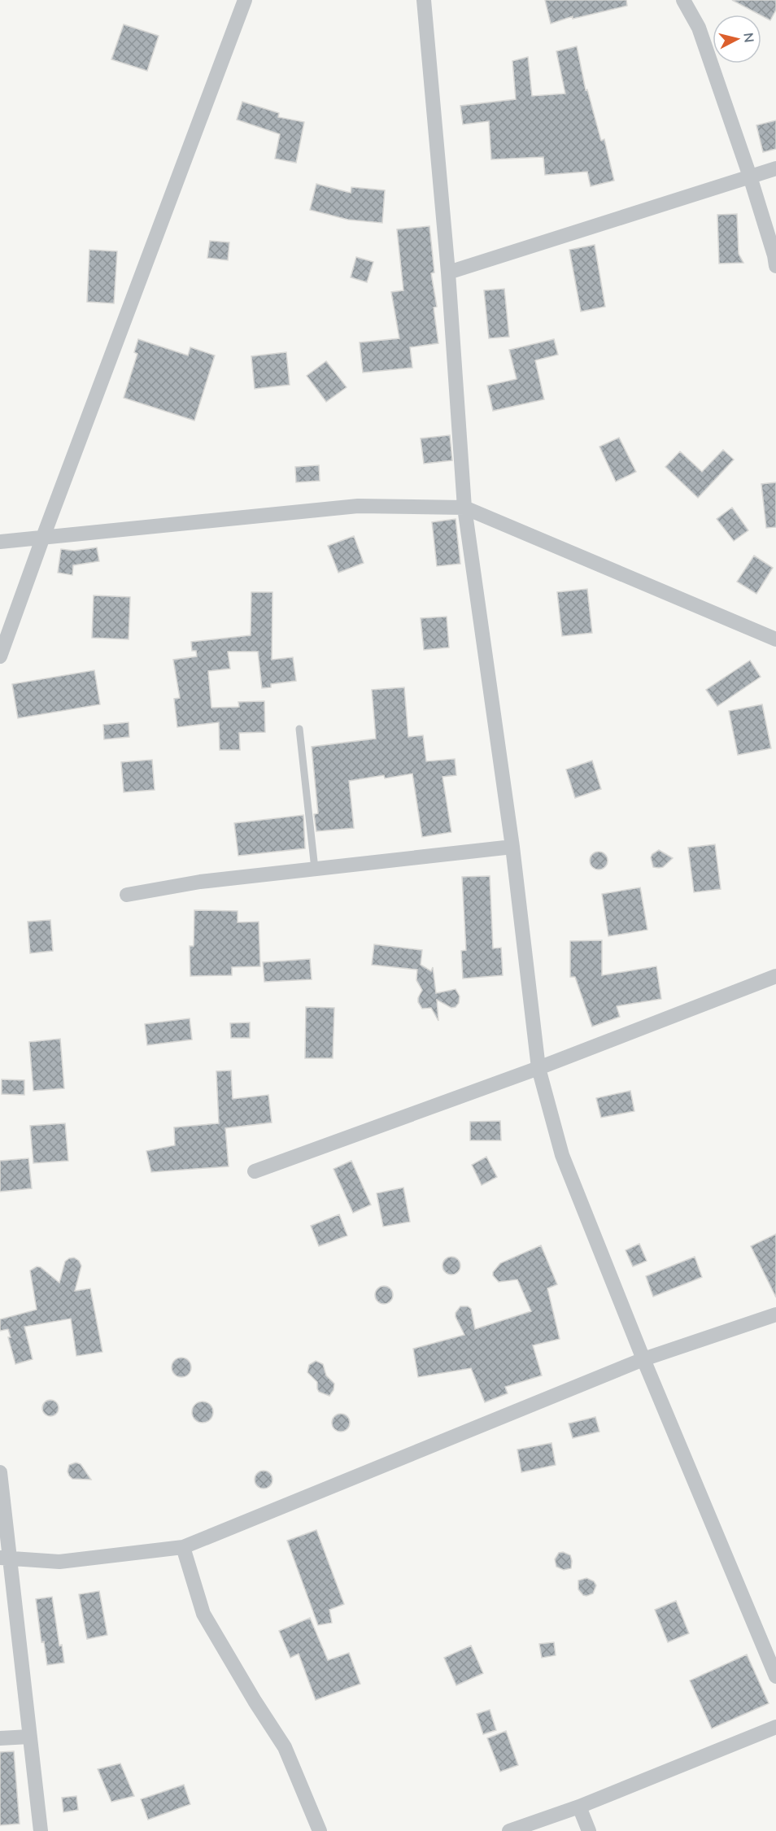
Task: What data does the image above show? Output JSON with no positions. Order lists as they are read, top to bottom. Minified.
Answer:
{"north":"right"}
